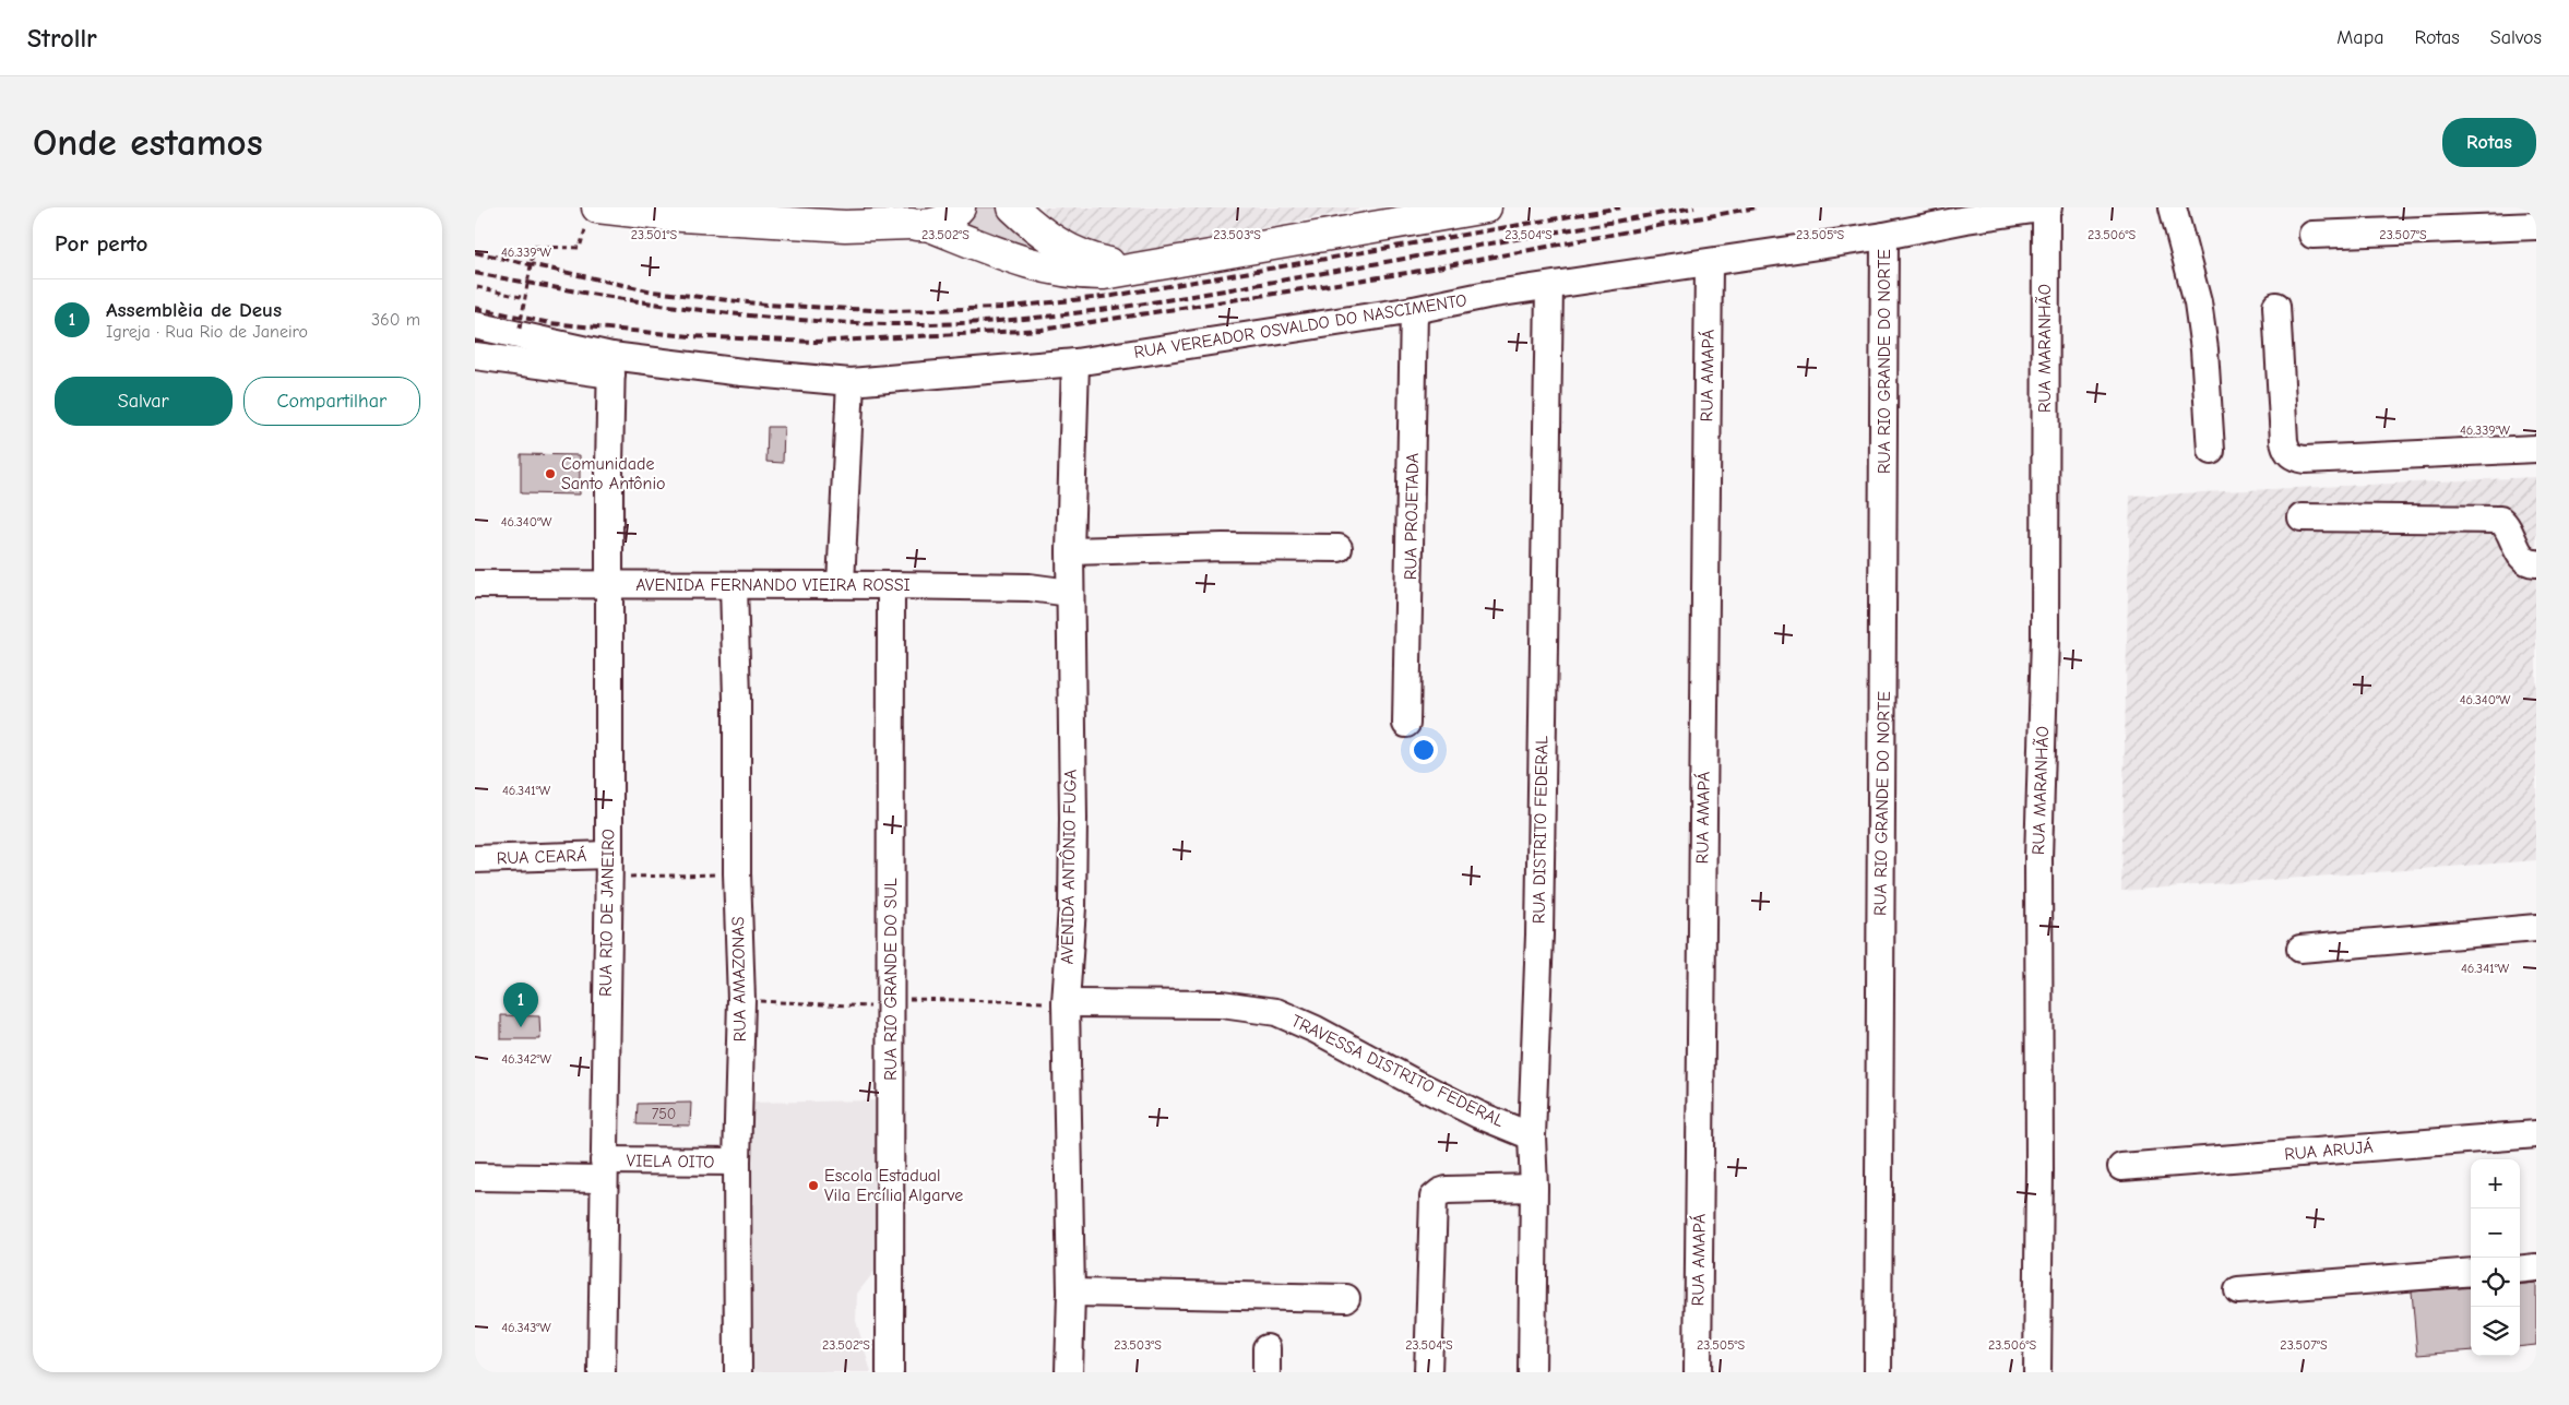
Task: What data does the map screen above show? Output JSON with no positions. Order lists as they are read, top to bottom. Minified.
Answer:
{"streets":{"street":["RUA VEREADOR OSVALDO DO NASCIMENTO","RUA MARANHÃO","RUA RIO GRANDE DO NORTE","RUA AMAPÁ","RUA PROJETADA","AVENIDA FERNANDO VIEIRA ROSSI","RUA DISTRITO FEDERAL","RUA CEARÁ","AVENIDA ANTÔNIO FUGA","RUA RIO DE JANEIRO","RUA AMAZONAS","RUA RIO GRANDE DO SUL","TRAVESSA DISTRITO FEDERAL","RUA ARUJÁ","VIELA OITO"]},"crossings":[["RUA VEREADOR OSVALDO DO NASCIMENTO","RUA MARANHÃO"],["RUA VEREADOR OSVALDO DO NASCIMENTO","RUA RIO GRANDE DO NORTE"],["RUA VEREADOR OSVALDO DO NASCIMENTO","RUA AMAPÁ"],["RUA VEREADOR OSVALDO DO NASCIMENTO","RUA PROJETADA"],["RUA VEREADOR OSVALDO DO NASCIMENTO","RUA DISTRITO FEDERAL"],["RUA VEREADOR OSVALDO DO NASCIMENTO","AVENIDA ANTÔNIO FUGA"],["RUA VEREADOR OSVALDO DO NASCIMENTO","RUA RIO DE JANEIRO"],["AVENIDA FERNANDO VIEIRA ROSSI","AVENIDA ANTÔNIO FUGA"],["AVENIDA FERNANDO VIEIRA ROSSI","RUA RIO DE JANEIRO"],["AVENIDA FERNANDO VIEIRA ROSSI","RUA AMAZONAS"],["AVENIDA FERNANDO VIEIRA ROSSI","RUA RIO GRANDE DO SUL"],["RUA DISTRITO FEDERAL","TRAVESSA DISTRITO FEDERAL"],["RUA CEARÁ","RUA RIO DE JANEIRO"],["AVENIDA ANTÔNIO FUGA","TRAVESSA DISTRITO FEDERAL"],["RUA RIO DE JANEIRO","VIELA OITO"],["RUA AMAZONAS","VIELA OITO"]],"places":["Comunidade Santo Antônio","Escola Estadual Vila Ercília Algarve"],"house_numbers":["750"],"page":{"header":"Strollr","nav":["Mapa","Rotas","Salvos"],"buttons":["Rotas",["Salvar","Compartilhar"]],"title":"Onde estamos","heading":"Por perto","list":[{"mark":"1","name":"Assemblèia de Deus","note":"Igreja · Rua Rio de Janeiro","value":"360 m"}],"pins":"1","map_buttons":["+","−"]},"coordinates":["23.501°S","23.502°S","23.503°S","23.504°S","23.505°S","23.506°S","23.507°S","46.339°W","46.340°W","46.341°W","46.342°W","46.343°W"]}
